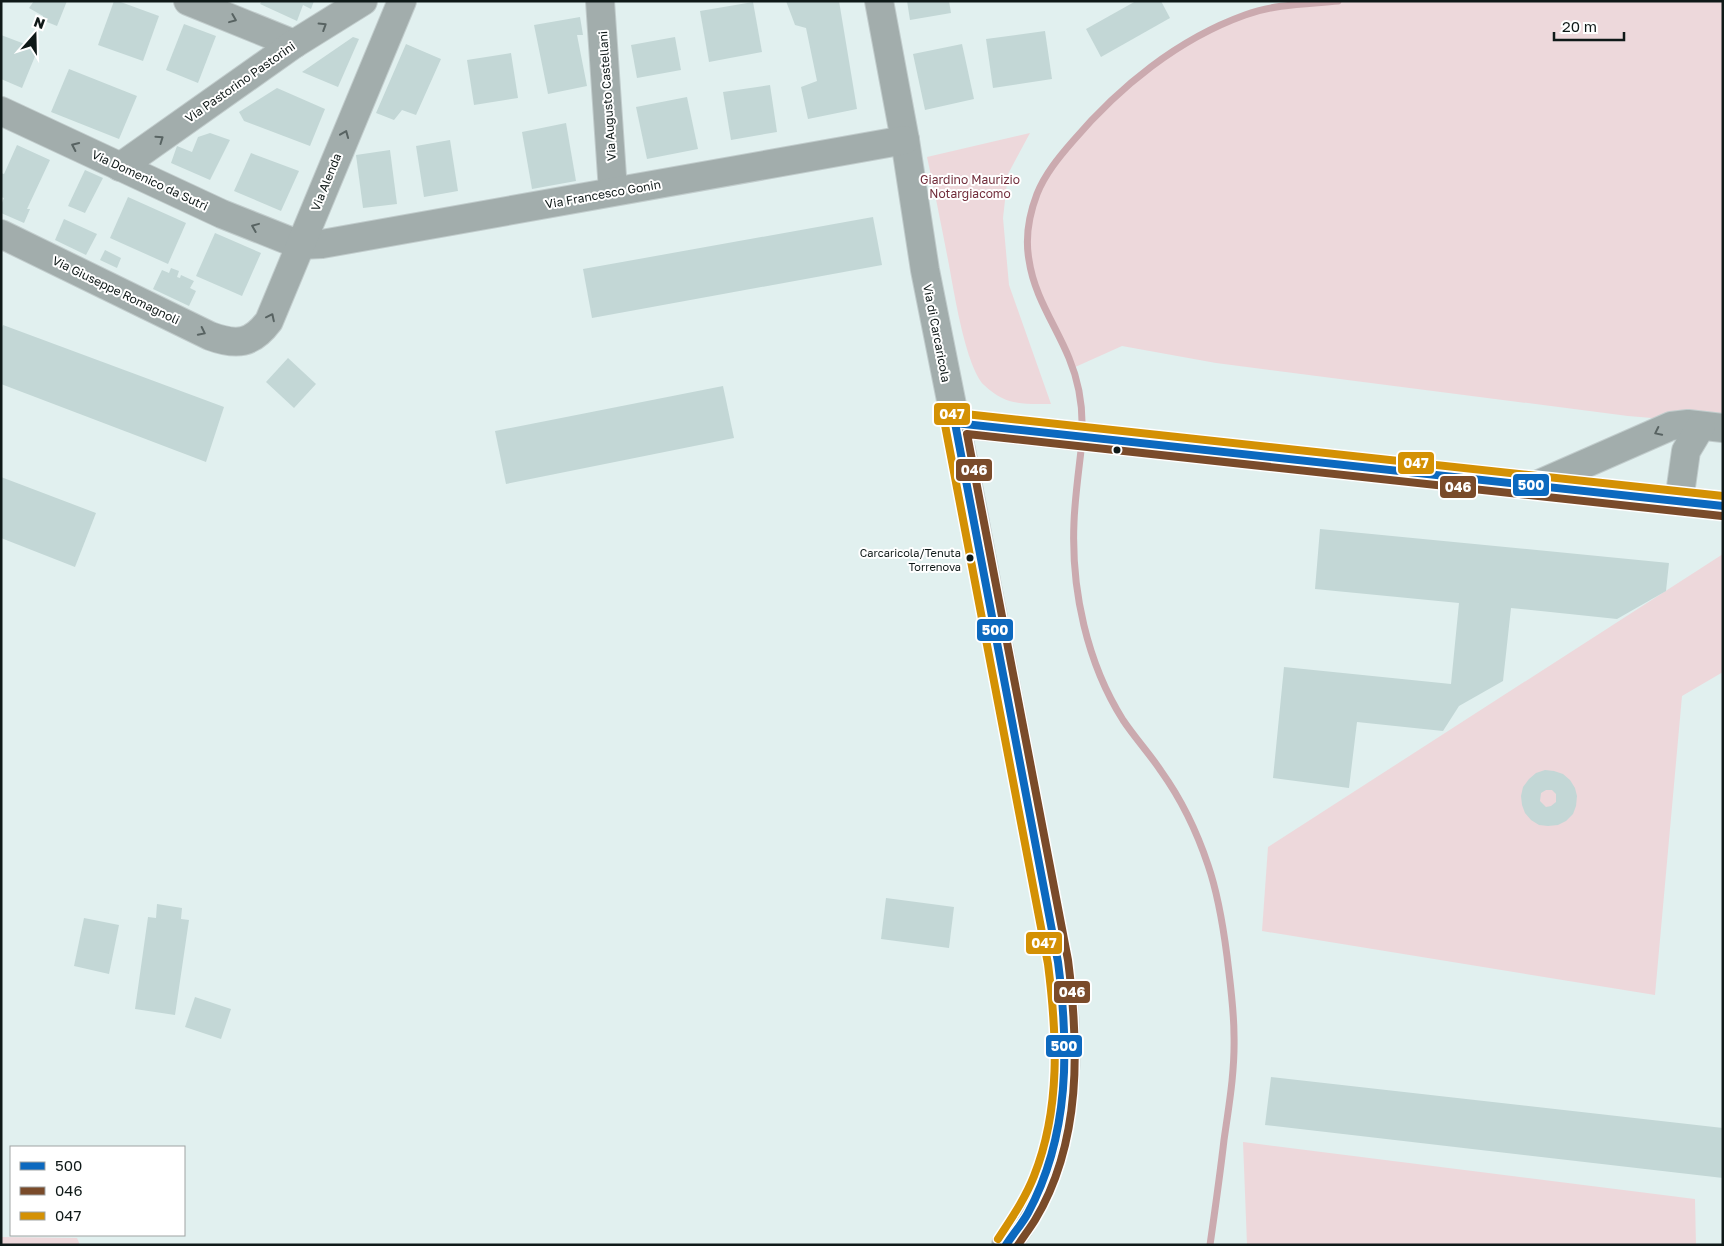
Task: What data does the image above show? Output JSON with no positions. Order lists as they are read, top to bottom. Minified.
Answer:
{"streets":{"street":["Via Pastorino Pastorini","Via Augusto Castellani","Via Domenico da Sutri","Via Alenda","Via Francesco Gonin","Via Giuseppe Romagnoli","Via di Carcaricola"]},"crossings":[["Via Pastorino Pastorini","Via Domenico da Sutri"],["Via Augusto Castellani","Via Francesco Gonin"],["Via Domenico da Sutri","Via Alenda"],["Via Domenico da Sutri","Via Francesco Gonin"],["Via Alenda","Via Francesco Gonin"],["Via Alenda","Via Giuseppe Romagnoli"],["Via Francesco Gonin","Via di Carcaricola"]],"one_way":["Via Pastorino Pastorini","Via Alenda","Via Giuseppe Romagnoli"],"parks":["Giardino Maurizio Notargiacomo"],"places":["Carcaricola/Tenuta Torrenova"],"lines":["transit line 047","transit line 500","transit line 046"],"legend":["500","046","047"],"scale_bar":"20 m","north":"top"}
